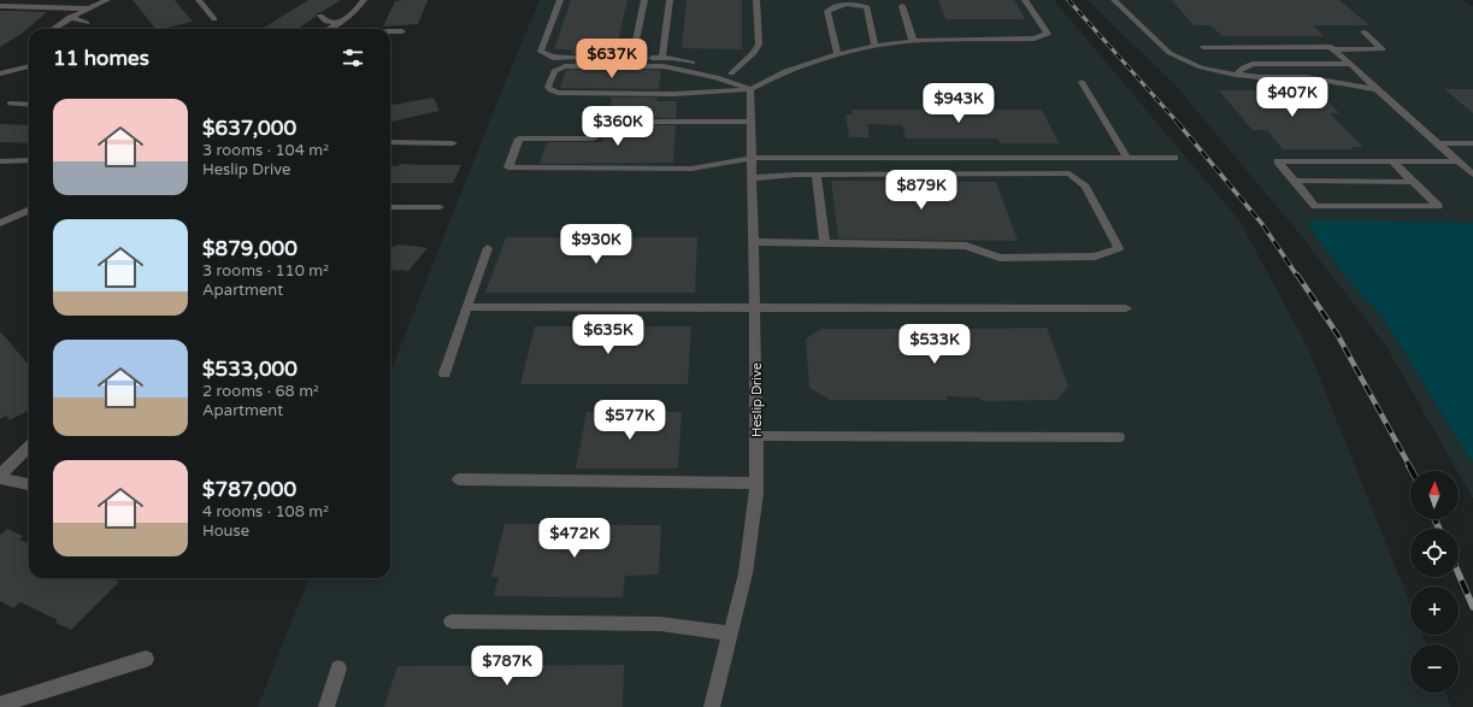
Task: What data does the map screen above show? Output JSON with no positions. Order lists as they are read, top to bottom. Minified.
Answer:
{"streets":{"street":["Heslip Drive"]},"north":"top","page":{"heading":"11 homes","price":["$637K","$407K","$943K","$360K","$879K","$930K","$635K","$533K","$577K","$472K","$787K"],"list":[{"name":"$637,000","note":"3 rooms · 104 m² · Heslip Drive"},{"name":"$879,000","note":"3 rooms · 110 m² · Apartment"},{"name":"$533,000","note":"2 rooms · 68 m² · Apartment"},{"name":"$787,000","note":"4 rooms · 108 m² · House"}],"map_buttons":["+","−"]}}
